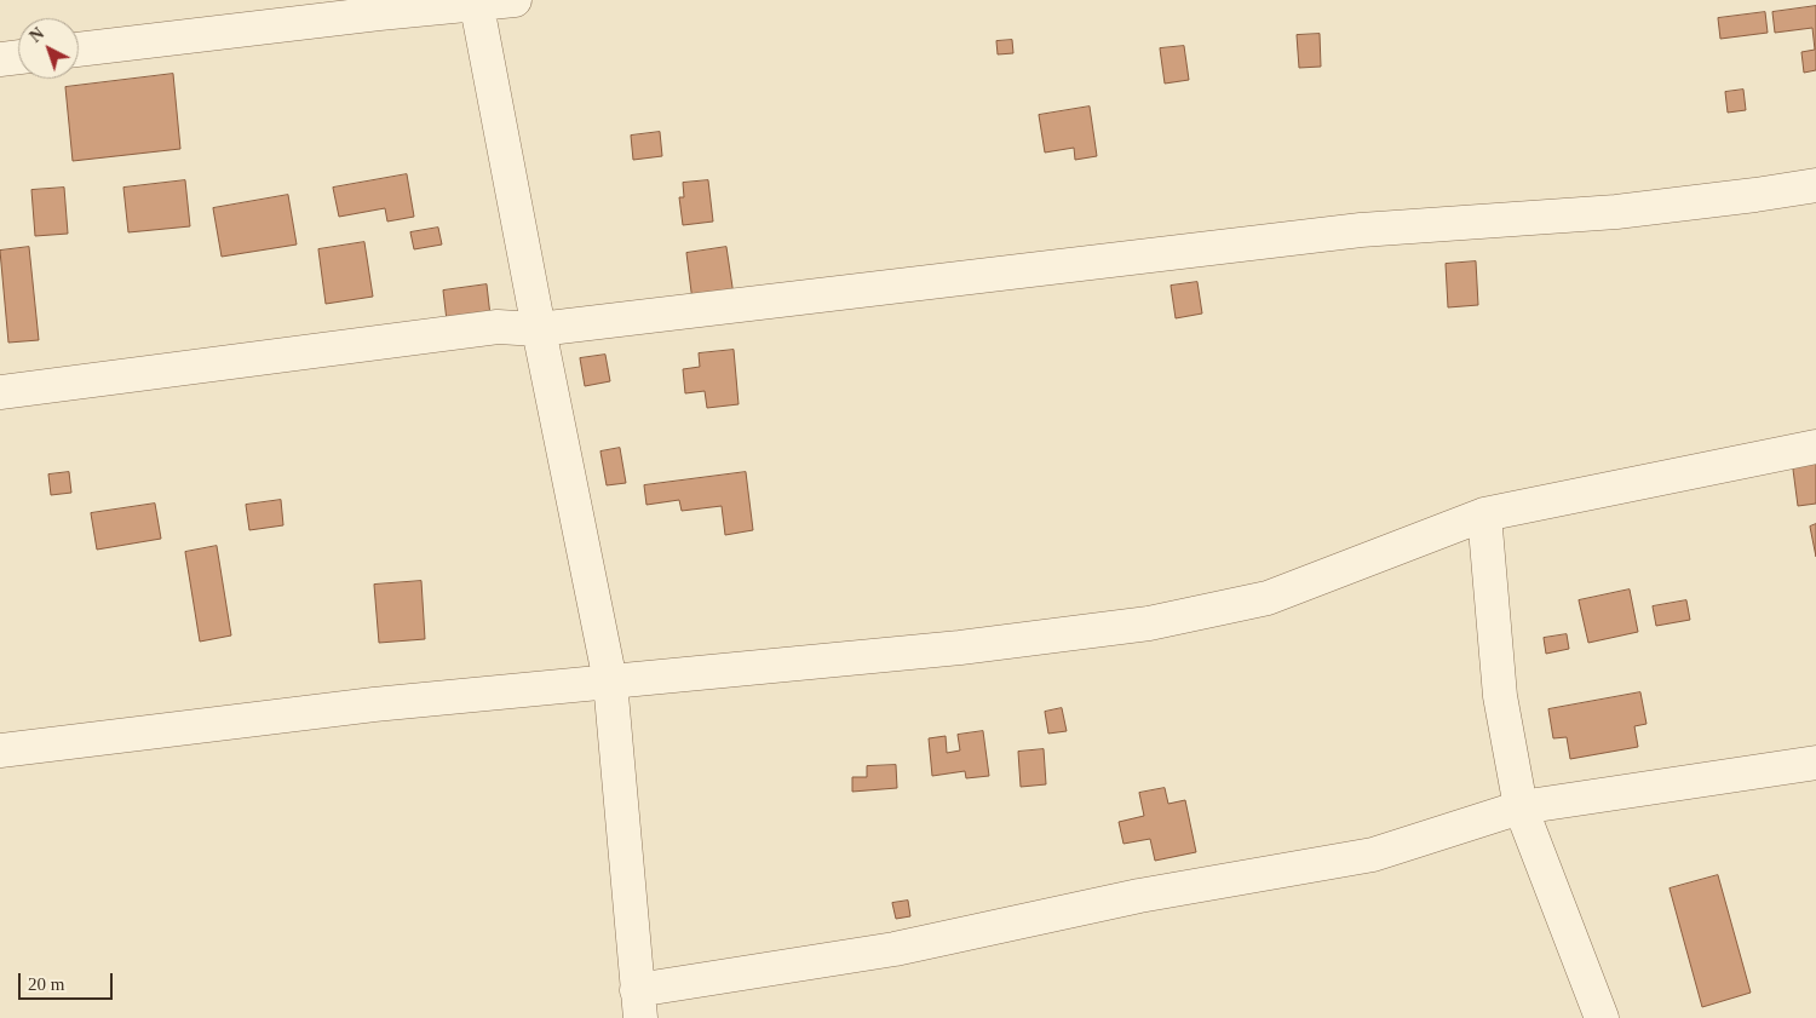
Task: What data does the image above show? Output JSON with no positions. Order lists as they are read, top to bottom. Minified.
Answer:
{"scale_bar":"20 m","north":"top left"}
